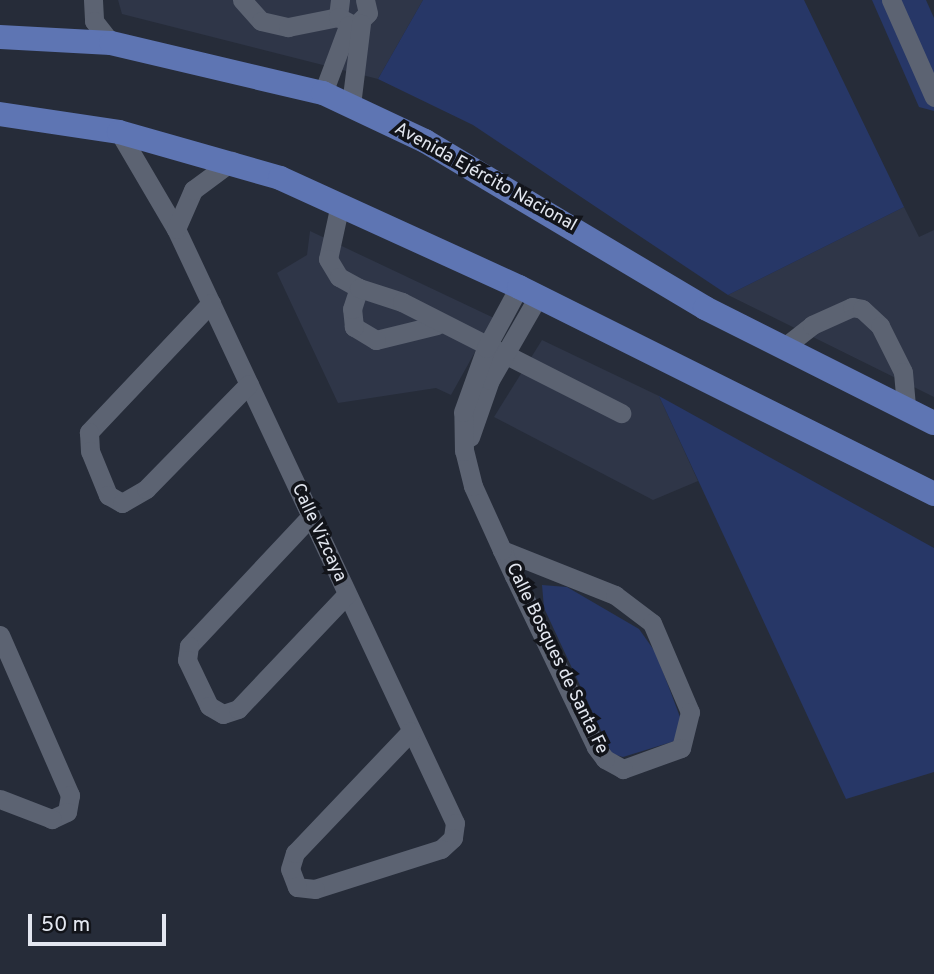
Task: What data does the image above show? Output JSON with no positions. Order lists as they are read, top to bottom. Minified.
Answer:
{"streets":{"main road":["Avenida Ejército Nacional"],"street":["Calle Vizcaya","Calle Bosques de Santa Fe"]},"scale_bar":"50 m"}
